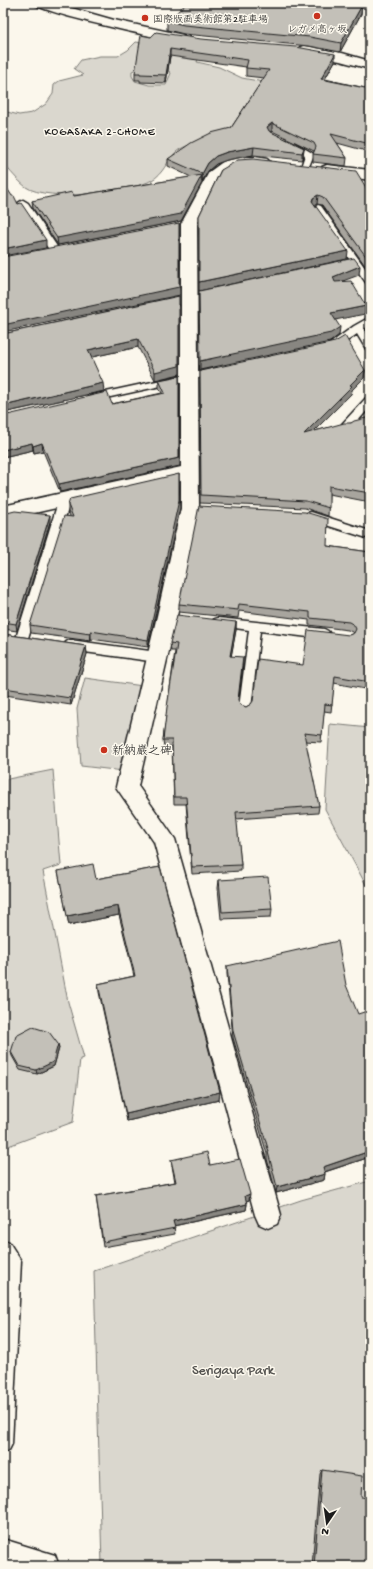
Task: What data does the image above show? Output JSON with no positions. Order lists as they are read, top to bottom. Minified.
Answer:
{"districts":["KOGASAKA 2-CHOME"],"parks":["Serigaya Park"],"places":["レガメ高ヶ坂","国際版画美術館第2駐車場","新納巌之碑"],"north":"bottom"}
